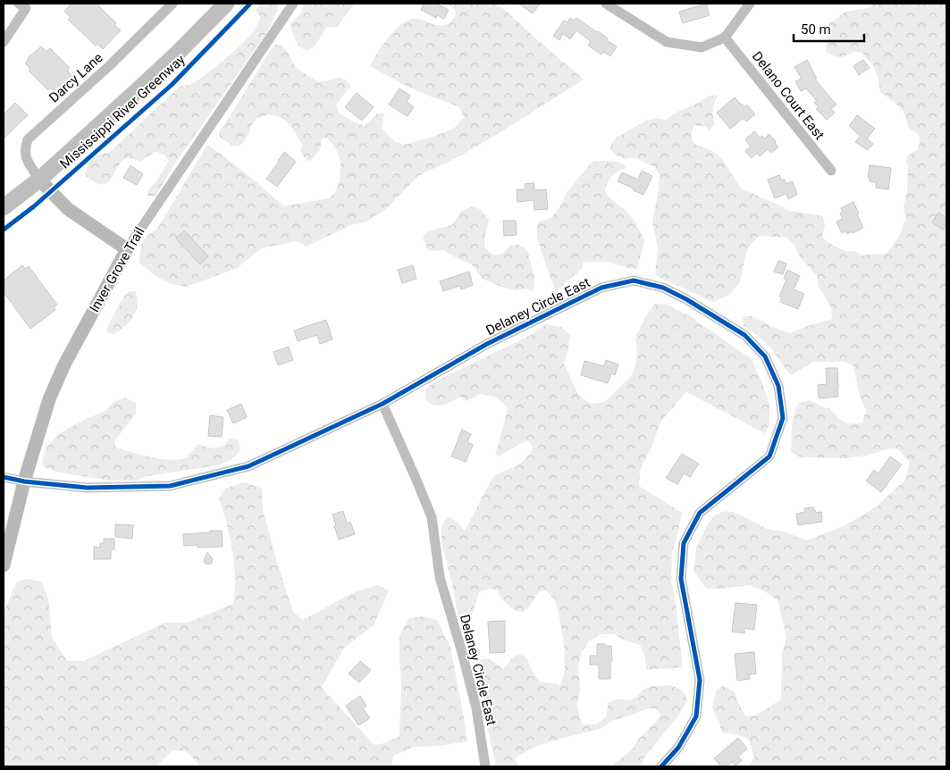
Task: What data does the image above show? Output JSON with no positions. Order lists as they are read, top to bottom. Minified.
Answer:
{"streets":{"street":["Darcy Lane","Delano Court East","Inver Grove Trail","Delaney Circle East"],"cycle path":["Mississippi River Greenway"]},"crossings":[["Inver Grove Trail","Delaney Circle East"]],"scale_bar":"50 m"}
